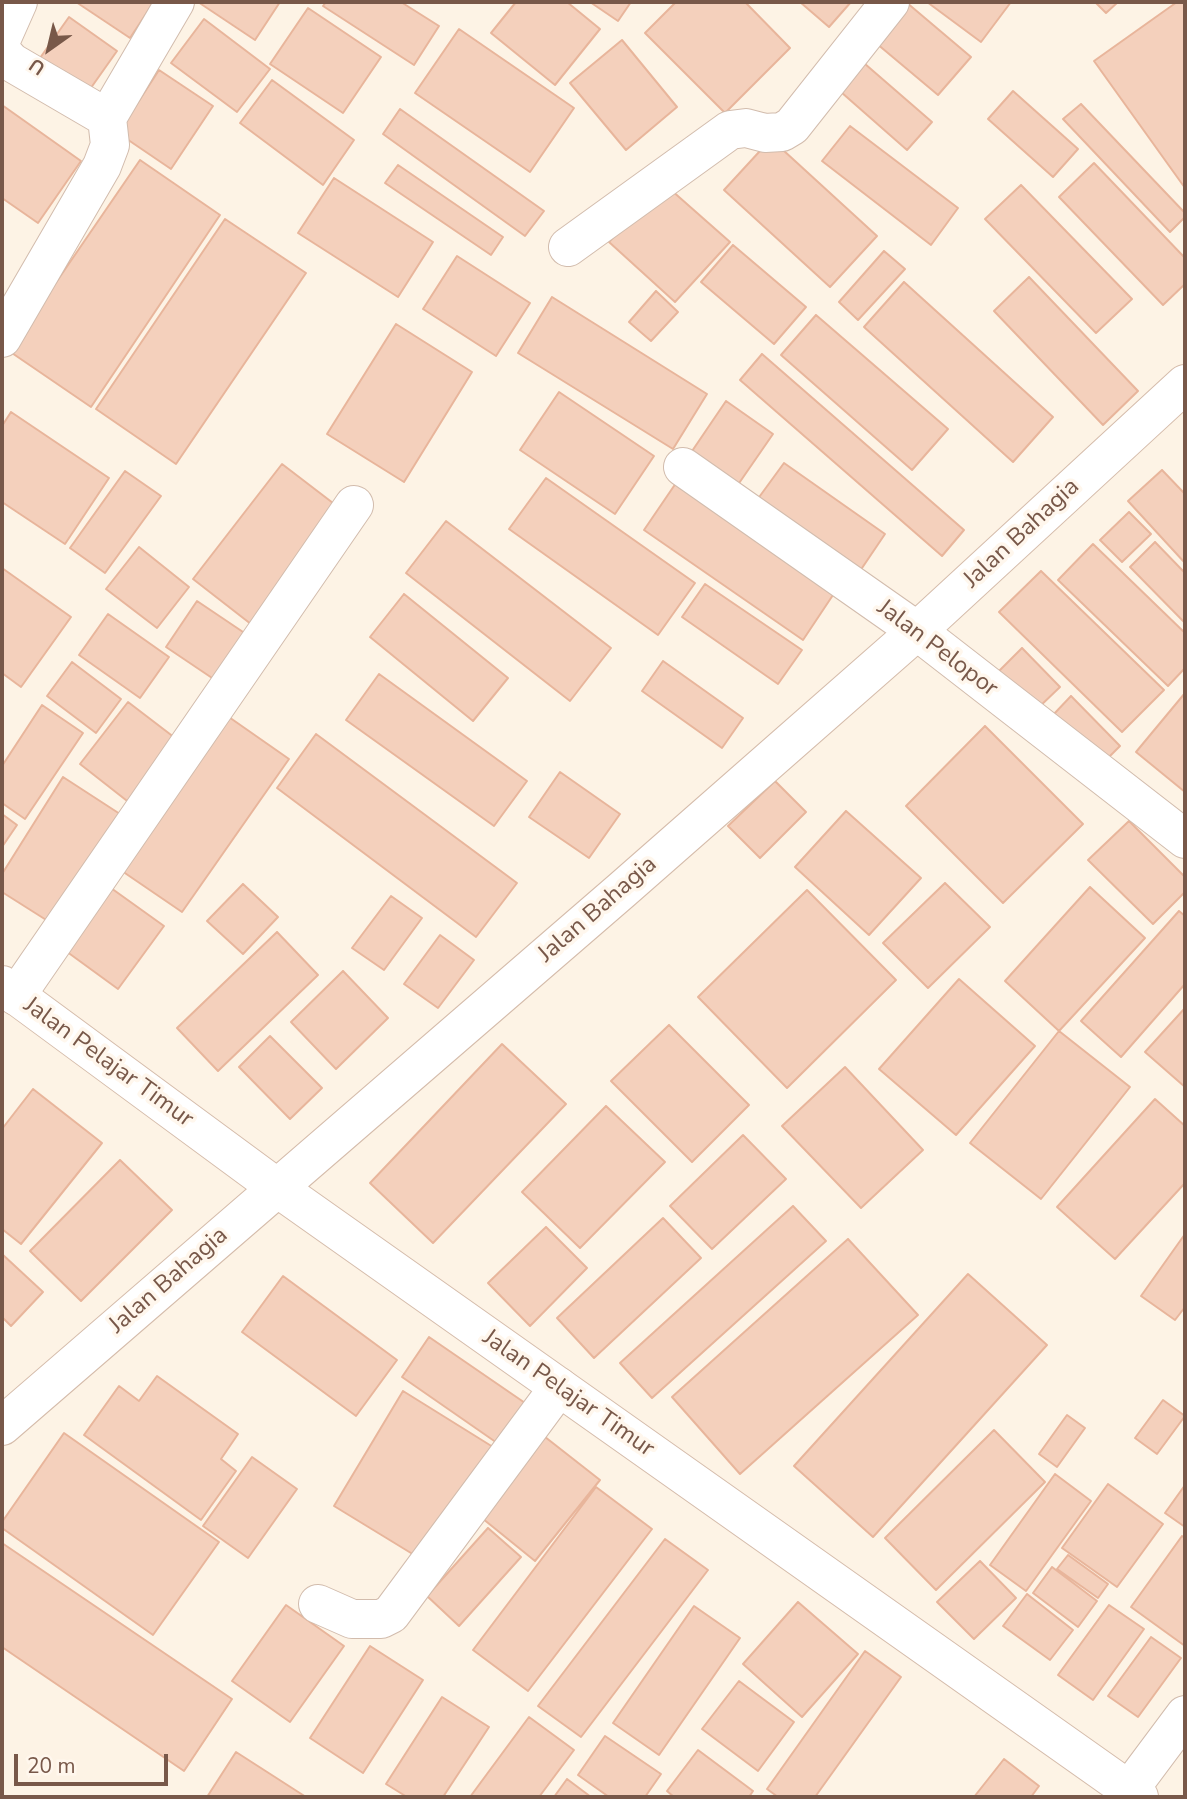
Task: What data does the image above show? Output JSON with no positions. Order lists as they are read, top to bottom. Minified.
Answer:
{"streets":{"street":["Jalan Bahagia","Jalan Pelopor","Jalan Pelajar Timur"]},"crossings":[["Jalan Bahagia","Jalan Pelopor"],["Jalan Bahagia","Jalan Pelajar Timur"]],"scale_bar":"20 m","north":"bottom left"}
